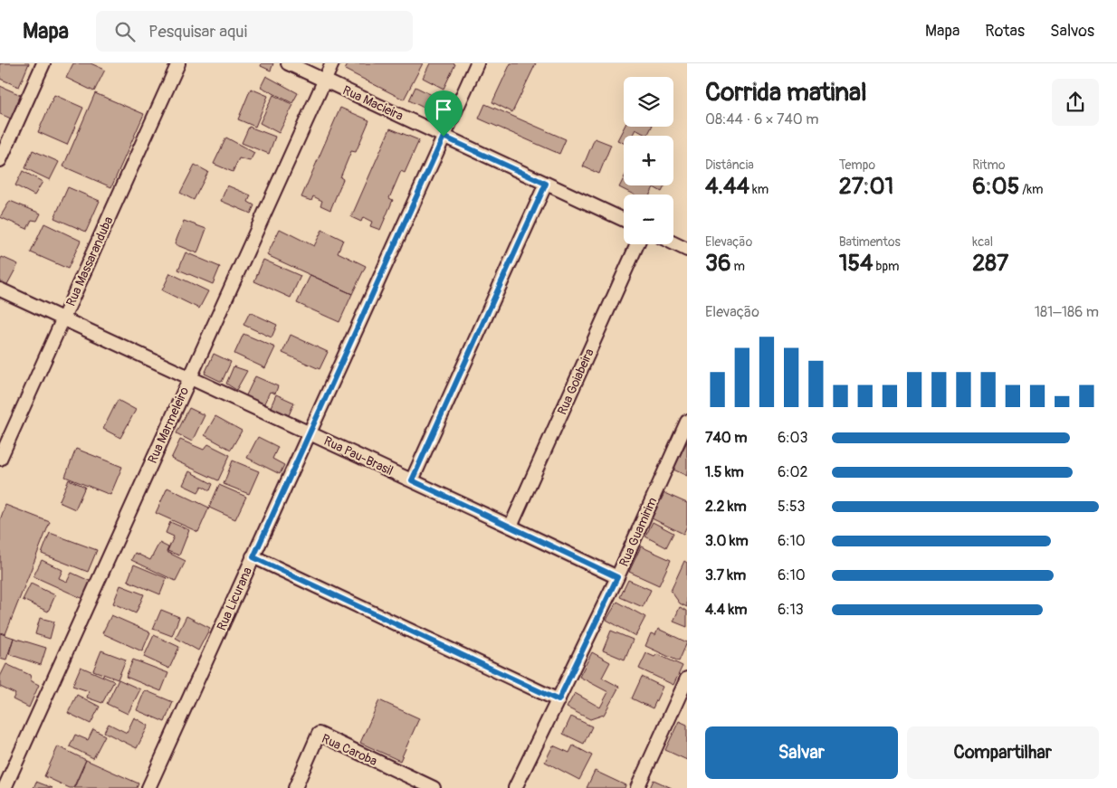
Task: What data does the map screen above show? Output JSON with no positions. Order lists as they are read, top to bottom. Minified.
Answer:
{"streets":{"street":["Rua Macieira","Rua Massaranduba","Rua Goiabeira","Rua Marmeleiro","Rua Pau-Brasil","Rua Guamirim","Rua Licurana","Rua Caroba"]},"crossings":[["Rua Macieira","Rua Marmeleiro"],["Rua Macieira","Rua Licurana"],["Rua Massaranduba","Rua Pau-Brasil"],["Rua Goiabeira","Rua Pau-Brasil"],["Rua Marmeleiro","Rua Pau-Brasil"],["Rua Pau-Brasil","Rua Guamirim"],["Rua Pau-Brasil","Rua Licurana"]],"page":{"header":"Mapa","search":"Pesquisar aqui","nav":["Mapa","Rotas","Salvos"],"heading":["Corrida matinal","08:44 · 6 × 740 m"],"map_buttons":["+","−"],"stats":[["Distância","4.44 km"],["Tempo","27:01"],["Ritmo","6:05 /km"],["Elevação","36 m"],["Batimentos","154 bpm"],["kcal","287"]],"chart":["Elevação","181–186 m"],"list":[{"name":"740 m","note":"6:03"},{"name":"1.5 km","note":"6:02"},{"name":"2.2 km","note":"5:53"},{"name":"3.0 km","note":"6:10"},{"name":"3.7 km","note":"6:10"},{"name":"4.4 km","note":"6:13"}],"buttons":["Salvar","Compartilhar"]}}
